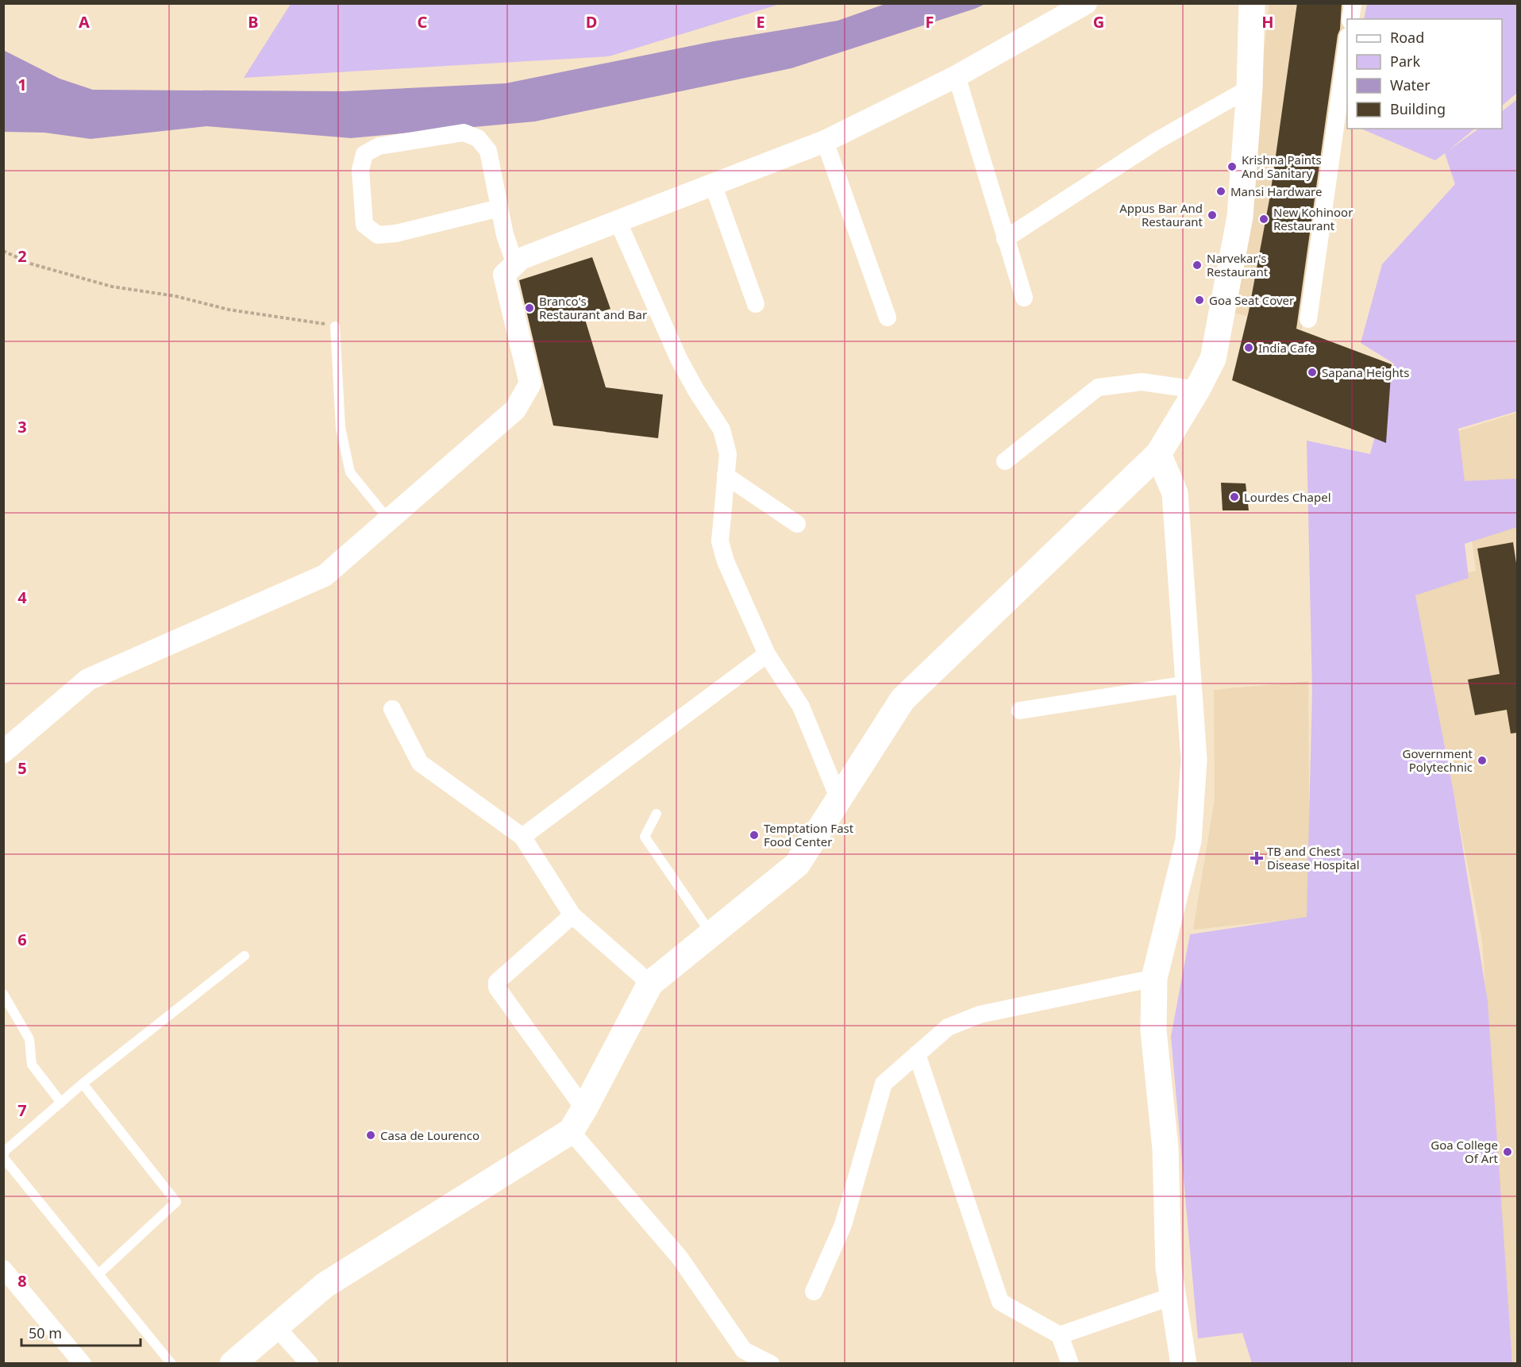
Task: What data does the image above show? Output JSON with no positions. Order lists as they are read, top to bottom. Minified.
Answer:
{"places":{"other":["Krishna Paints And Sanitary","Mansi Hardware","Appus Bar And Restaurant","New Kohinoor Restaurant","Narvekar's Restaurant","Goa Seat Cover","Branco's Restaurant and Bar","India Cafe","Sapana Heights","Lourdes Chapel","Government Polytechnic","Temptation Fast Food Center","Casa de Lourenco","Goa College Of Art"],"health":["TB and Chest Disease Hospital"]},"legend":["Road","Park","Water","Building"],"scale_bar":"50 m","grid":{"columns":["A","B","C","D","E","F","G","H"],"rows":["1","2","3","4","5","6","7","8"]}}
